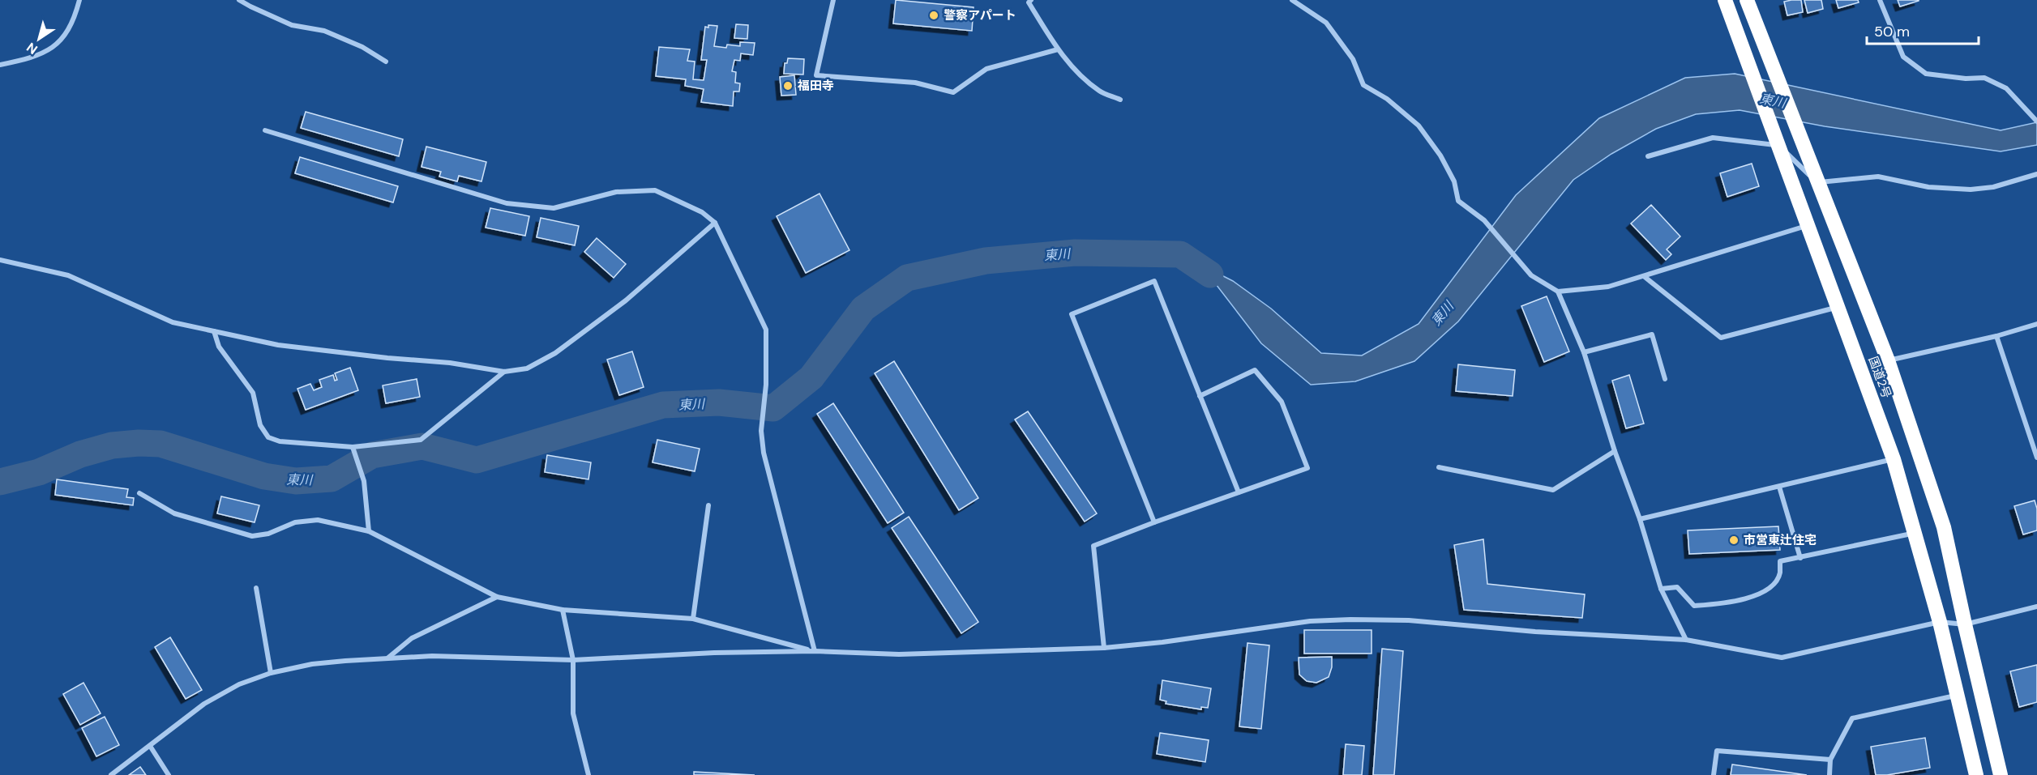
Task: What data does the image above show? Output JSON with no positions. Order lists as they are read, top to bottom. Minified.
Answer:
{"streets":{"highway":["国道2号"]},"water":["東川"],"places":["警察アパート","福田寺","市営東辻住宅"],"scale_bar":"50 m","north":"bottom left"}
